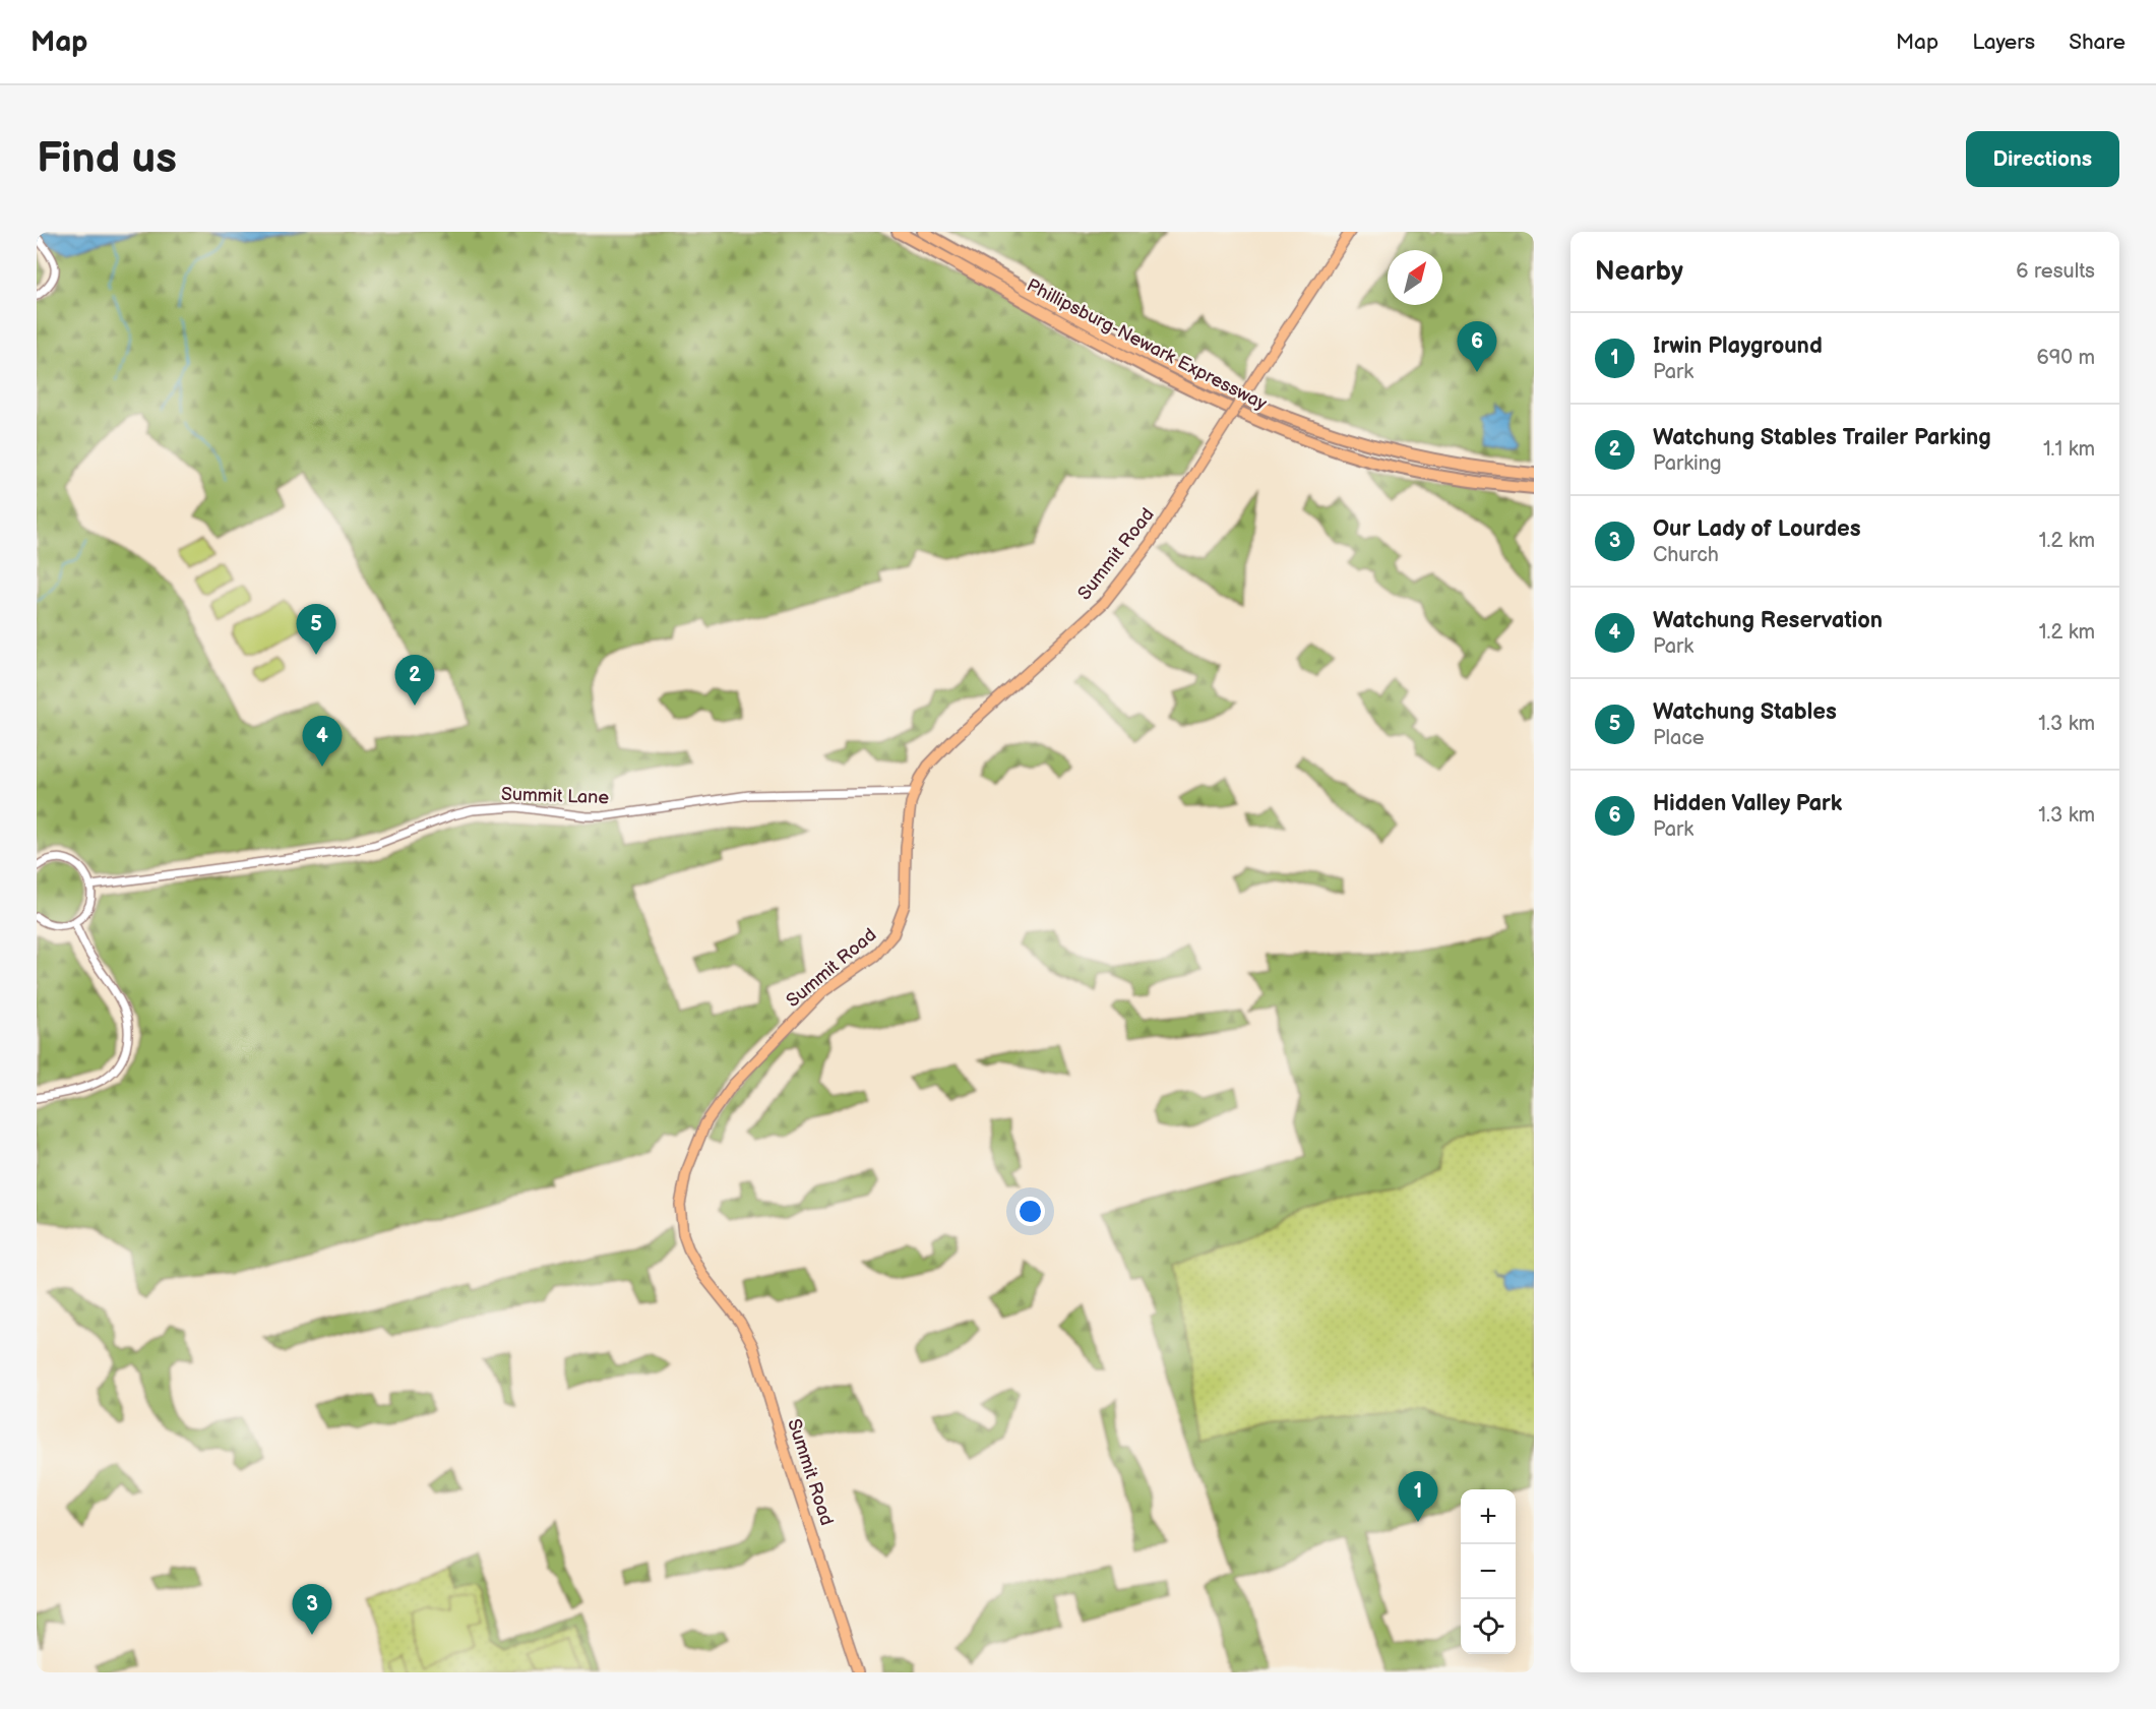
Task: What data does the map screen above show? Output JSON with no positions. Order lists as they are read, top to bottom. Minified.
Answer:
{"streets":{"highway":["Phillipsburg-Newark Expressway"],"main road":["Summit Road"],"street":["Summit Lane"]},"crossings":[["Summit Road","Summit Lane"]],"north":"top right","page":{"header":"Map","nav":["Map","Layers","Share"],"buttons":"Directions","title":"Find us","heading":["Nearby","6 results"],"list":[{"mark":"1","name":"Irwin Playground","note":"Park","value":"690 m"},{"mark":"2","name":"Watchung Stables Trailer Parking","note":"Parking","value":"1.1 km"},{"mark":"3","name":"Our Lady of Lourdes","note":"Church","value":"1.2 km"},{"mark":"4","name":"Watchung Reservation","note":"Park","value":"1.2 km"},{"mark":"5","name":"Watchung Stables","note":"Place","value":"1.3 km"},{"mark":"6","name":"Hidden Valley Park","note":"Park","value":"1.3 km"}],"pins":["6","5","2","4","1","3"],"map_buttons":["+","−"]}}
